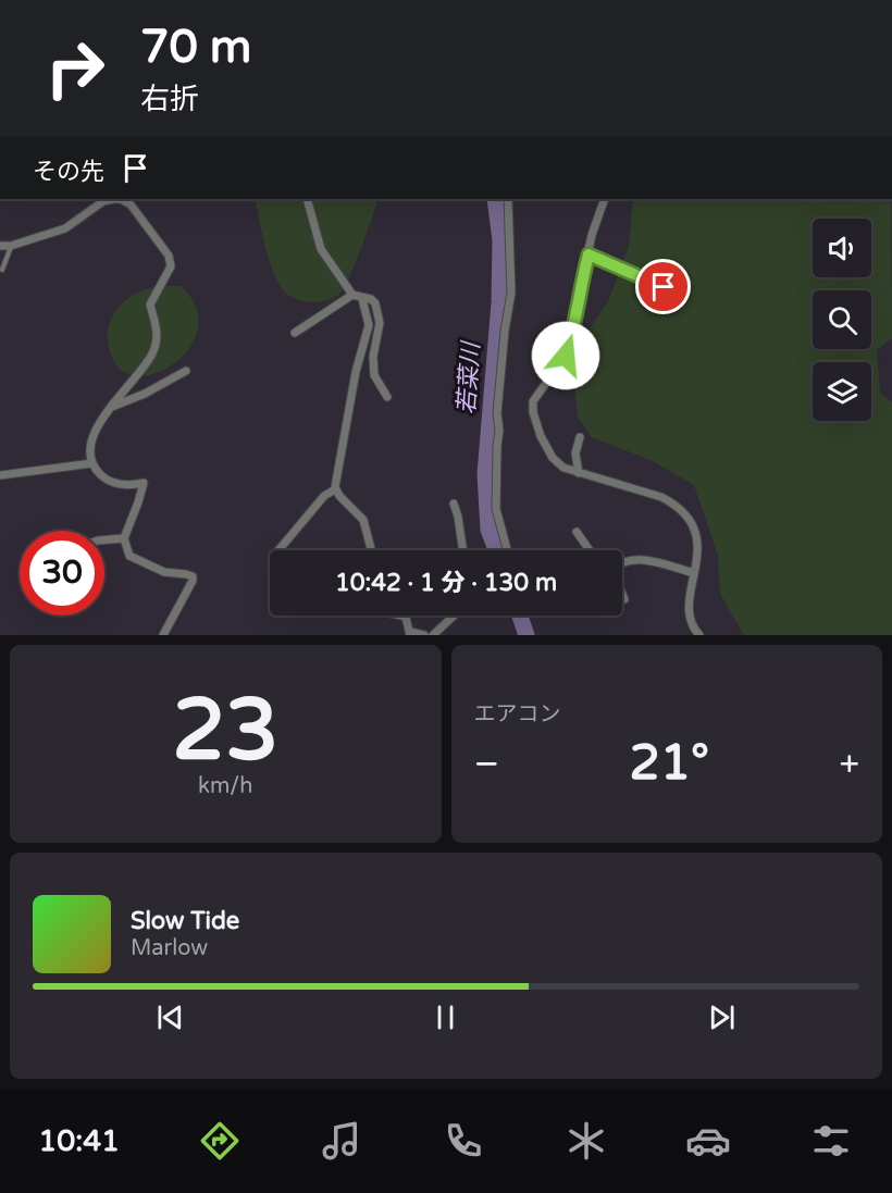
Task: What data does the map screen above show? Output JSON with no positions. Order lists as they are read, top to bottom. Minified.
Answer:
{"water":["若菜川"],"page":{"turn":["70 m","右折"],"then":"その先","limit":"30","trip":"10:42 · 1 分 · 130 m","tile":[["23","km/h"],"エアコン"],"heat":["−","21°","+"],"song":["Slow Tide","Marlow"],"tabs":"10:41"}}
